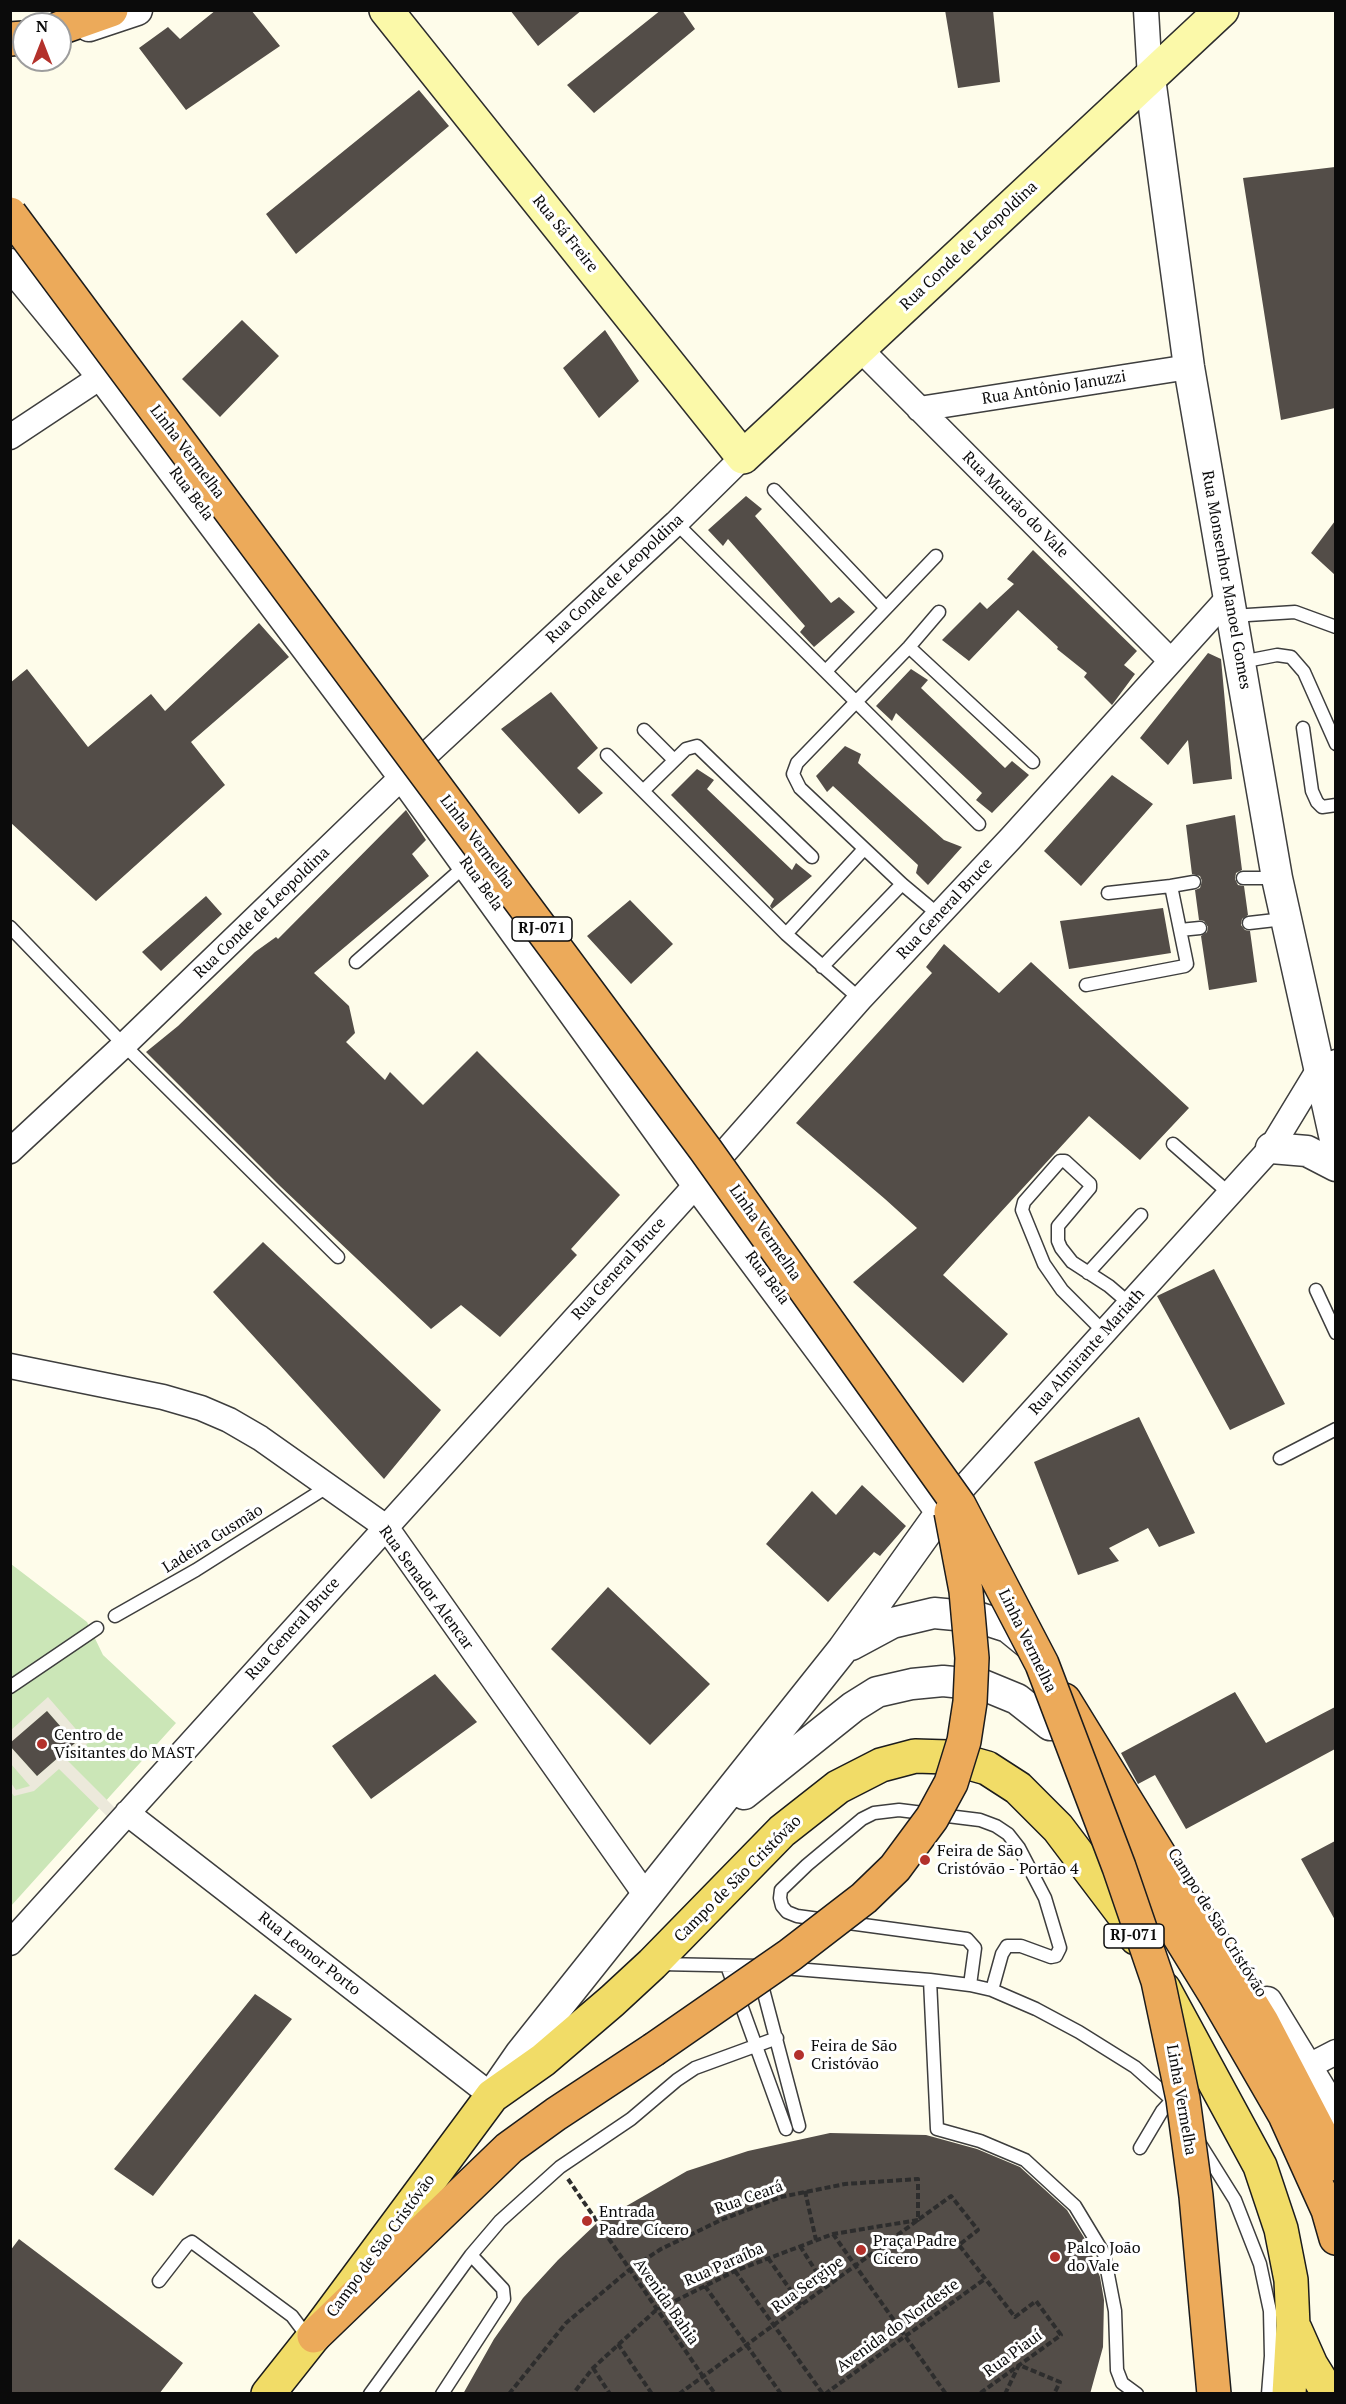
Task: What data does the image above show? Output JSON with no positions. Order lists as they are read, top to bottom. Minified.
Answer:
{"streets":{"highway":["Linha Vermelha","RJ-071"],"main road":["Rua Sá Freire","Rua Conde de Leopoldina","Campo de São Cristóvão"],"street":["Rua Antônio Januzzi","Rua Bela","Rua Mourão do Vale","Rua Monsenhor Manoel Gomes","Rua General Bruce","Rua Almirante Mariath","Rua Senador Alencar","Rua Leonor Porto"],"lane":["Ladeira Gusmão"],"path":["Rua Ceará","Rua Paraíba","Rua Sergipe","Avenida Bahia","Avenida do Nordeste","Rua Piauí"]},"crossings":[["Rua Sá Freire","Rua Conde de Leopoldina"],["Rua Conde de Leopoldina","Rua Bela"],["Rua Conde de Leopoldina","Rua Mourão do Vale"],["Rua Conde de Leopoldina","Rua Monsenhor Manoel Gomes"],["Rua Antônio Januzzi","Rua Mourão do Vale"],["Rua Antônio Januzzi","Rua Monsenhor Manoel Gomes"],["Linha Vermelha","Rua Bela"],["Linha Vermelha","Rua Almirante Mariath"],["Rua Bela","Rua General Bruce"],["Rua Bela","Rua Almirante Mariath"],["Rua Mourão do Vale","Rua General Bruce"],["Rua Monsenhor Manoel Gomes","Rua General Bruce"],["Rua Monsenhor Manoel Gomes","Rua Almirante Mariath"],["Rua General Bruce","Rua Senador Alencar"],["Rua General Bruce","Rua Leonor Porto"],["Rua Almirante Mariath","Campo de São Cristóvão"],["Ladeira Gusmão","Rua Senador Alencar"],["Rua Senador Alencar","Campo de São Cristóvão"],["Campo de São Cristóvão","Rua Leonor Porto"],["Rua Ceará","Rua Paraíba"],["Rua Ceará","Rua Sergipe"],["Rua Ceará","Avenida Bahia"],["Rua Paraíba","Rua Sergipe"],["Rua Paraíba","Avenida Bahia"],["Rua Sergipe","Avenida Bahia"],["Rua Sergipe","Avenida do Nordeste"],["Rua Sergipe","Rua Piauí"],["Avenida do Nordeste","Rua Piauí"]],"places":["Centro de Visitantes do MAST","Feira de São Cristóvão - Portão 4","Feira de São Cristóvão","Entrada Padre Cícero","Praça Padre Cícero","Palco João do Vale"],"north":"top"}
